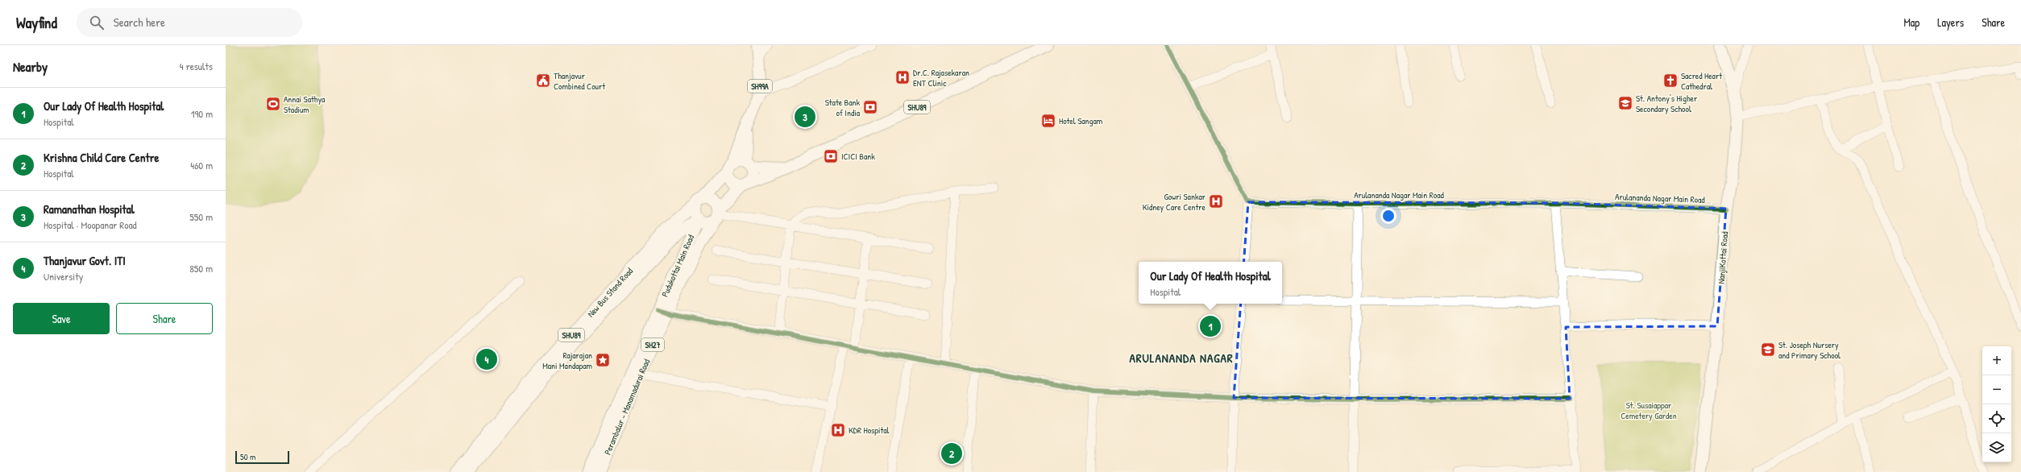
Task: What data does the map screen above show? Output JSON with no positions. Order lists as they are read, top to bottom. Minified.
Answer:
{"streets":{"main road":["SH99A","SHU89","NanjiKottai Road","Pudukottai Main Road","New Bus Stand Road","SH27","Perambalur - Manamadurai Road"],"street":["Arulananda Nagar Main Road"]},"crossings":[["SH99A","SHU89"],["SHU89","Pudukottai Main Road"],["SHU89","New Bus Stand Road"],["SHU89","Perambalur - Manamadurai Road"],["Arulananda Nagar Main Road","NanjiKottai Road"],["Pudukottai Main Road","New Bus Stand Road"],["Pudukottai Main Road","Perambalur - Manamadurai Road"],["New Bus Stand Road","Perambalur - Manamadurai Road"]],"districts":["ARULANANDA NAGAR"],"parks":["St. Susaiappar Cemetery Garden"],"places":{"hospital":["Dr.C. Rajasekaran ENT Clinic","Gowri Sankar Kidney Care Centre","KDR Hospital"],"public building":["Thanjavur Combined Court"],"church":["Sacred Heart Cathedral"],"school or university":["St. Antony's Higher Secondary School","St. Joseph Nursery and Primary School"],"sports":["Annai Sathya Stadium"],"bank":["State Bank of India","ICICI Bank"],"hotel":["Hotel Sangam"],"place":["Rajarajan Mani Mandapam"]},"scale_bar":"50 m","page":{"header":"Wayfind","search":"Search here","nav":["Map","Layers","Share"],"heading":["Nearby","4 results"],"list":[{"mark":"1","name":"Our Lady Of Health Hospital","note":"Hospital","value":"190 m"},{"mark":"2","name":"Krishna Child Care Centre","note":"Hospital","value":"460 m"},{"mark":"3","name":"Ramanathan Hospital","note":"Hospital · Moopanar Road","value":"550 m"},{"mark":"4","name":"Thanjavur Govt. ITI","note":"University","value":"850 m"}],"pins":["3","1","4","2"],"popup":["Our Lady Of Health Hospital","Hospital"],"buttons":["Save","Share"],"map_buttons":["+","−"],"scale":"50 m"}}
